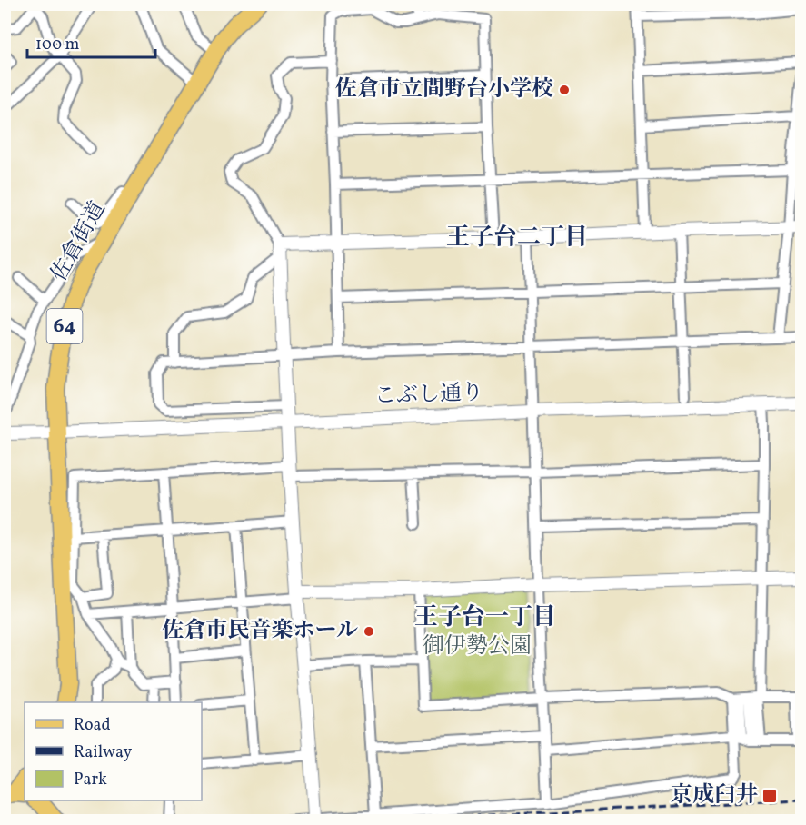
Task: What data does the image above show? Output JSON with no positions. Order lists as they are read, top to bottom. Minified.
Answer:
{"streets":{"main road":["佐倉街道","64"],"street":["こぶし通り"]},"crossings":[["佐倉街道","こぶし通り"]],"districts":["王子台二丁目","王子台一丁目"],"parks":["御伊勢公園"],"places":{"other":["佐倉市立間野台小学校","佐倉市民音楽ホール"],"transit":["京成臼井"]},"legend":["Road","Railway","Park"],"scale_bar":"100 m"}
